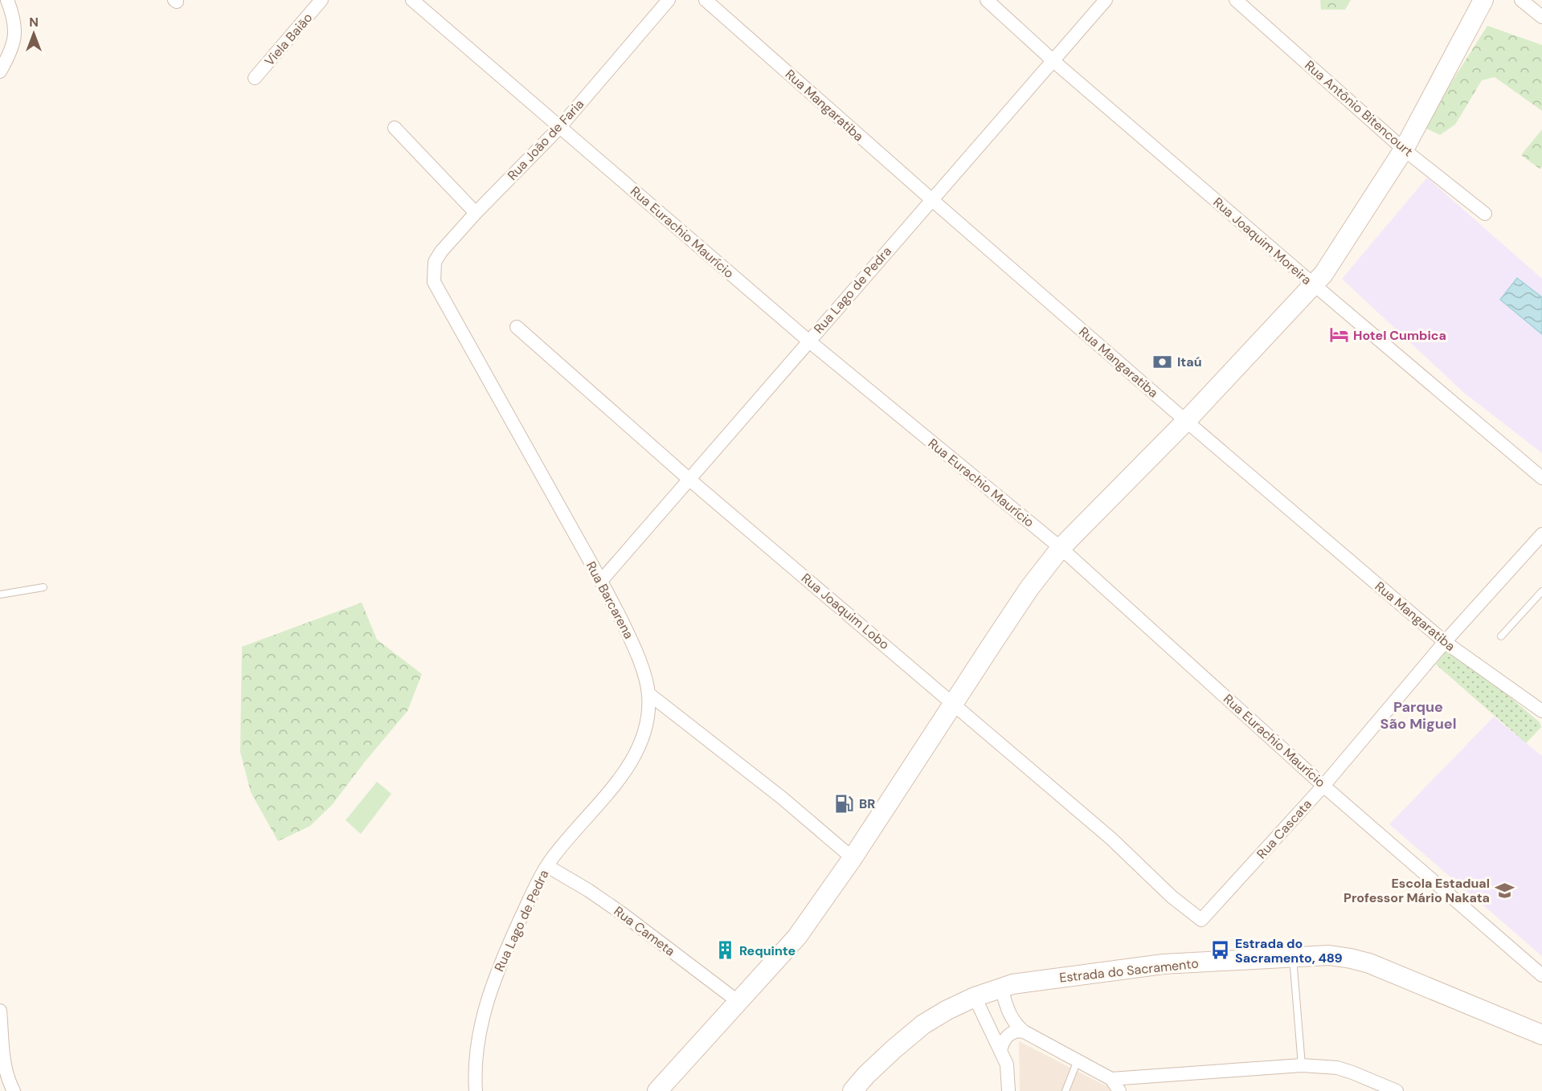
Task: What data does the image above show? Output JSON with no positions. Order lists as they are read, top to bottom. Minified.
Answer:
{"streets":{"main road":["Estrada do Sacramento"],"street":["Viela Baião","Rua Mangaratiba","Rua Antônio Bitencourt","Rua João de Faria","Rua Eurachio Maurício","Rua Joaquim Moreira","Rua Lago de Pedra","Rua Barcarena","Rua Joaquim Lobo","Rua Cascata","Rua Cameta"]},"crossings":[["Rua Mangaratiba","Rua Lago de Pedra"],["Rua Mangaratiba","Rua Cascata"],["Rua João de Faria","Rua Eurachio Maurício"],["Rua João de Faria","Rua Barcarena"],["Rua Eurachio Maurício","Rua Lago de Pedra"],["Rua Eurachio Maurício","Rua Cascata"],["Rua Joaquim Moreira","Rua Lago de Pedra"],["Rua Lago de Pedra","Rua Barcarena"],["Rua Lago de Pedra","Rua Joaquim Lobo"],["Rua Lago de Pedra","Rua Cameta"],["Rua Joaquim Lobo","Rua Cascata"]],"districts":["Parque São Miguel"],"places":{"hotel":["Hotel Cumbica"],"bank":["Itaú"],"fuel station":["BR"],"school or university":["Escola Estadual Professor Mário Nakata"],"building":["Requinte"],"bus stop":["Estrada do Sacramento, 489"]},"north":"top"}
